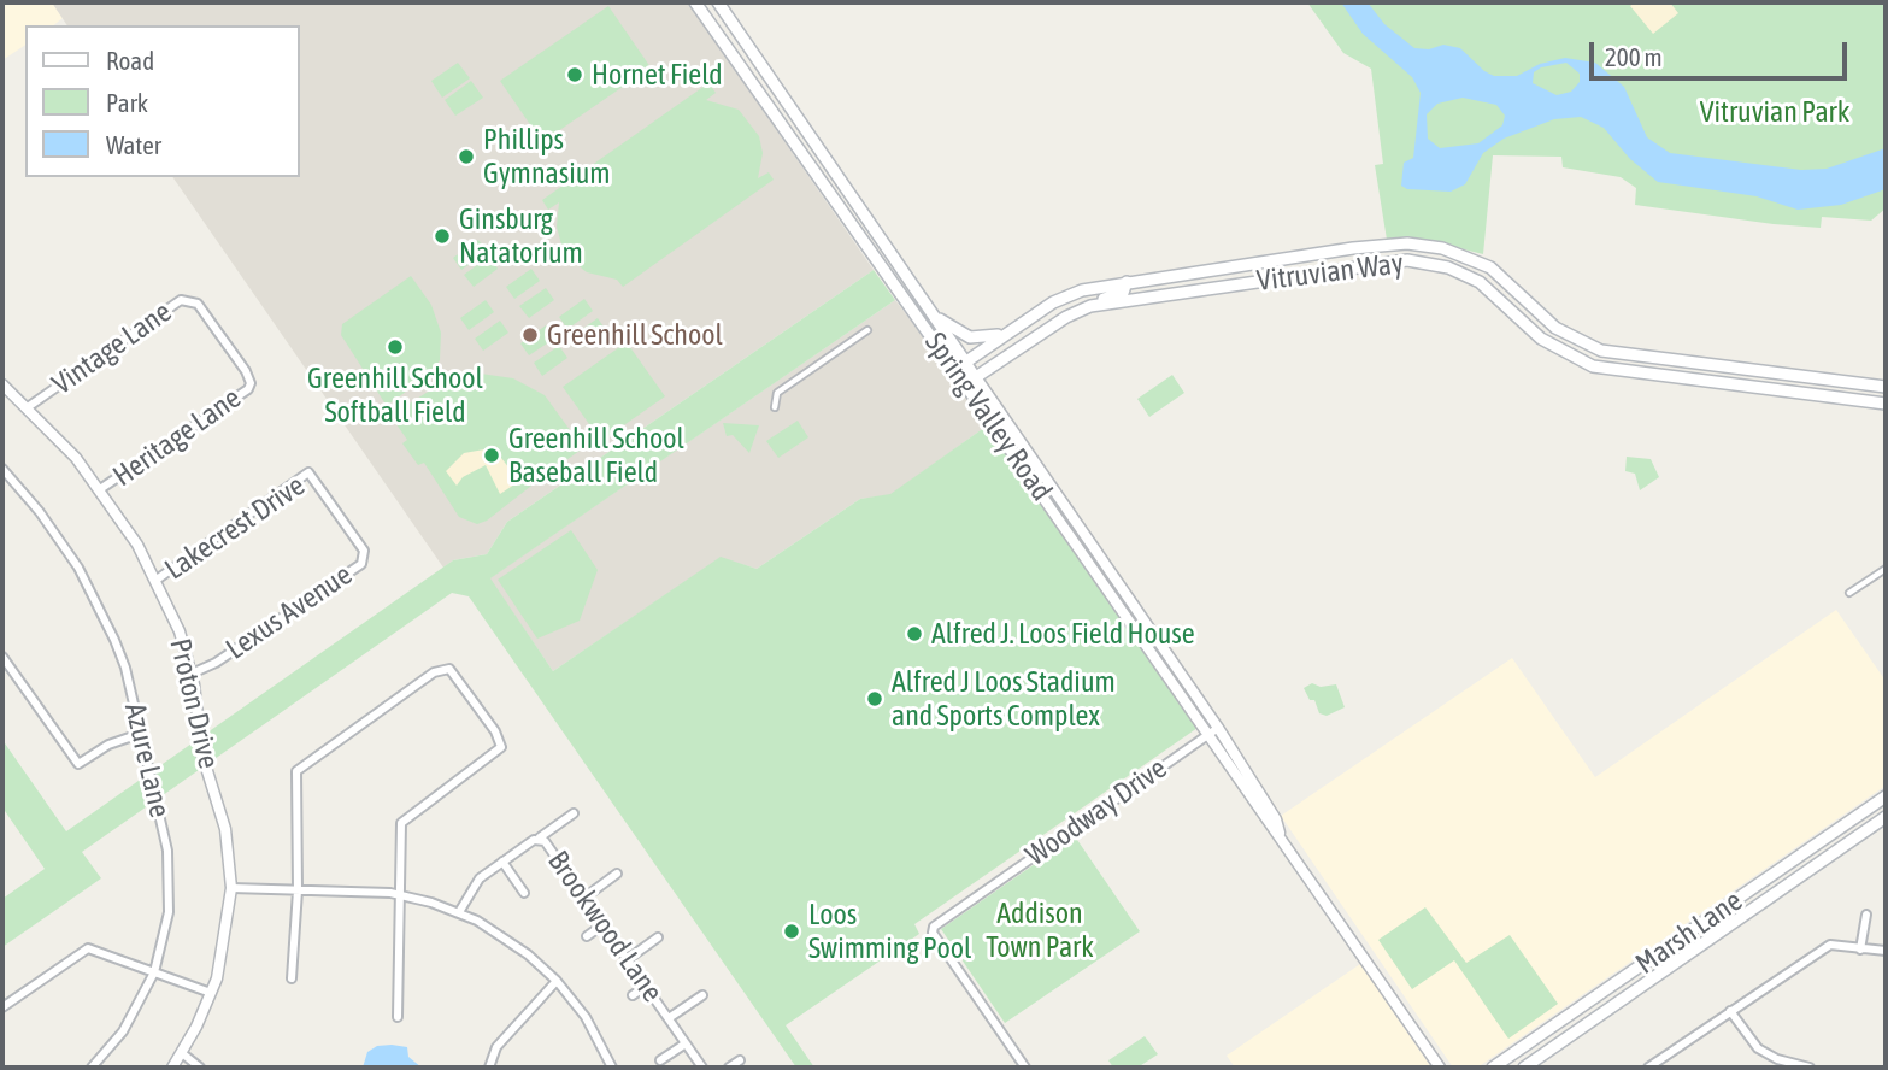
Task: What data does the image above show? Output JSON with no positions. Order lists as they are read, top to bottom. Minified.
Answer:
{"streets":{"main road":["Vitruvian Way","Spring Valley Road","Marsh Lane"],"street":["Vintage Lane","Heritage Lane","Lakecrest Drive","Lexus Avenue","Proton Drive","Azure Lane","Woodway Drive","Brookwood Lane"]},"crossings":[["Vitruvian Way","Spring Valley Road"],["Vintage Lane","Heritage Lane"],["Vintage Lane","Proton Drive"],["Spring Valley Road","Woodway Drive"],["Heritage Lane","Proton Drive"],["Lakecrest Drive","Lexus Avenue"],["Lakecrest Drive","Proton Drive"],["Lexus Avenue","Proton Drive"]],"parks":["Vitruvian Park","Addison Town Park"],"places":["Hornet Field","Phillips Gymnasium","Ginsburg Natatorium","Greenhill School","Greenhill School Softball Field","Greenhill School Baseball Field","Alfred J. Loos Field House","Alfred J Loos Stadium and Sports Complex","Loos Swimming Pool"],"legend":["Road","Park","Water"],"scale_bar":"200 m"}
